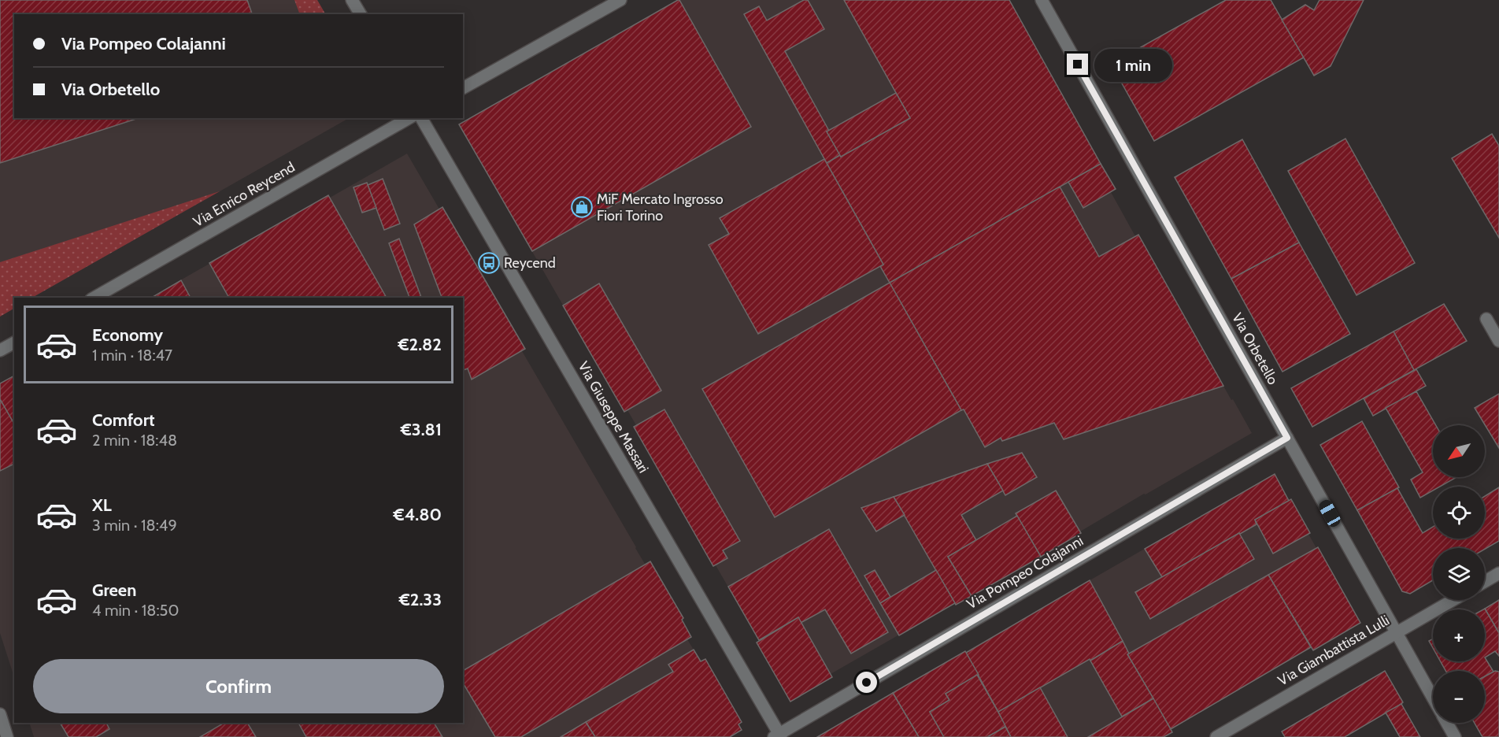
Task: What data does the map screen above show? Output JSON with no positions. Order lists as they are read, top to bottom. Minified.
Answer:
{"streets":{"street":["Via Enrico Reycend","Via Orbetello","Via Giuseppe Massari","Via Pompeo Colajanni","Via Giambattista Lulli"]},"crossings":[["Via Orbetello","Via Pompeo Colajanni"],["Via Orbetello","Via Giambattista Lulli"],["Via Giuseppe Massari","Via Pompeo Colajanni"]],"places":{"shop":["MiF Mercato Ingrosso Fiori Torino"],"bus stop":["Reycend"]},"north":"bottom left","page":{"banner":["Via Pompeo Colajanni","Via Orbetello"],"bubble":"1 min","list":[{"name":"Economy","note":"1 min · 18:47","value":"€2.82"},{"name":"Comfort","note":"2 min · 18:48","value":"€3.81"},{"name":"XL","note":"3 min · 18:49","value":"€4.80"},{"name":"Green","note":"4 min · 18:50","value":"€2.33"}],"map_buttons":["+","−"],"buttons":"Confirm"}}
